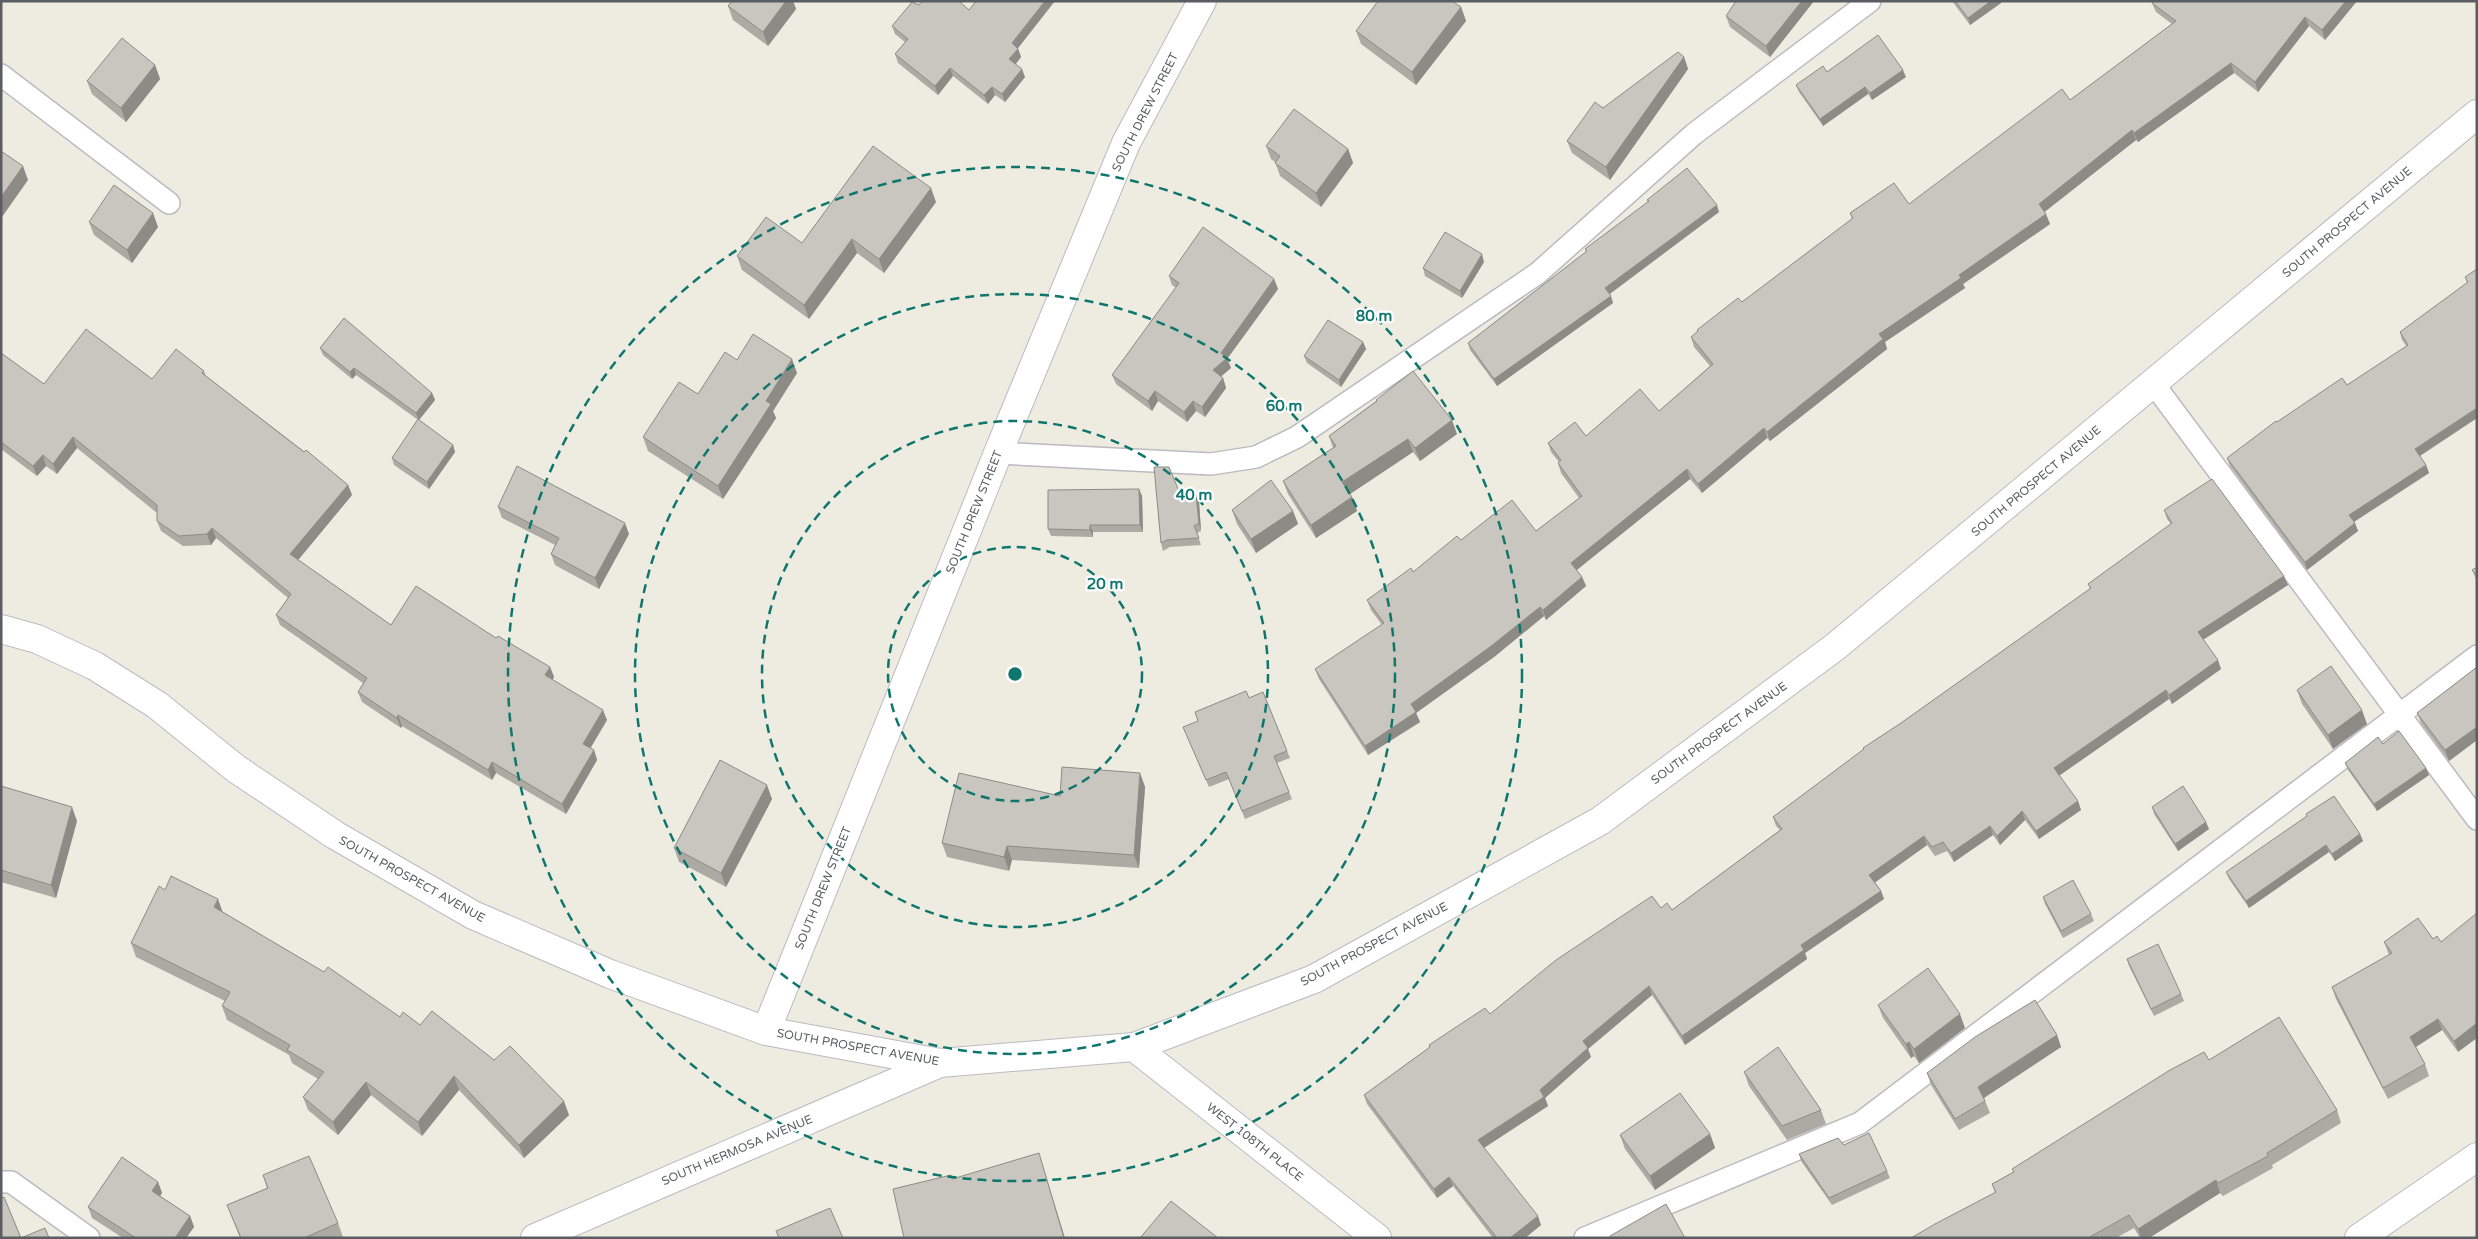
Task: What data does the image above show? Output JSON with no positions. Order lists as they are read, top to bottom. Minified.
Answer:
{"streets":{"street":["SOUTH DREW STREET","SOUTH PROSPECT AVENUE","WEST 108TH PLACE","SOUTH HERMOSA AVENUE"]},"crossings":[["SOUTH DREW STREET","SOUTH PROSPECT AVENUE"],["SOUTH PROSPECT AVENUE","WEST 108TH PLACE"],["SOUTH PROSPECT AVENUE","SOUTH HERMOSA AVENUE"]],"rings":["80 m","60 m","40 m","20 m"]}
